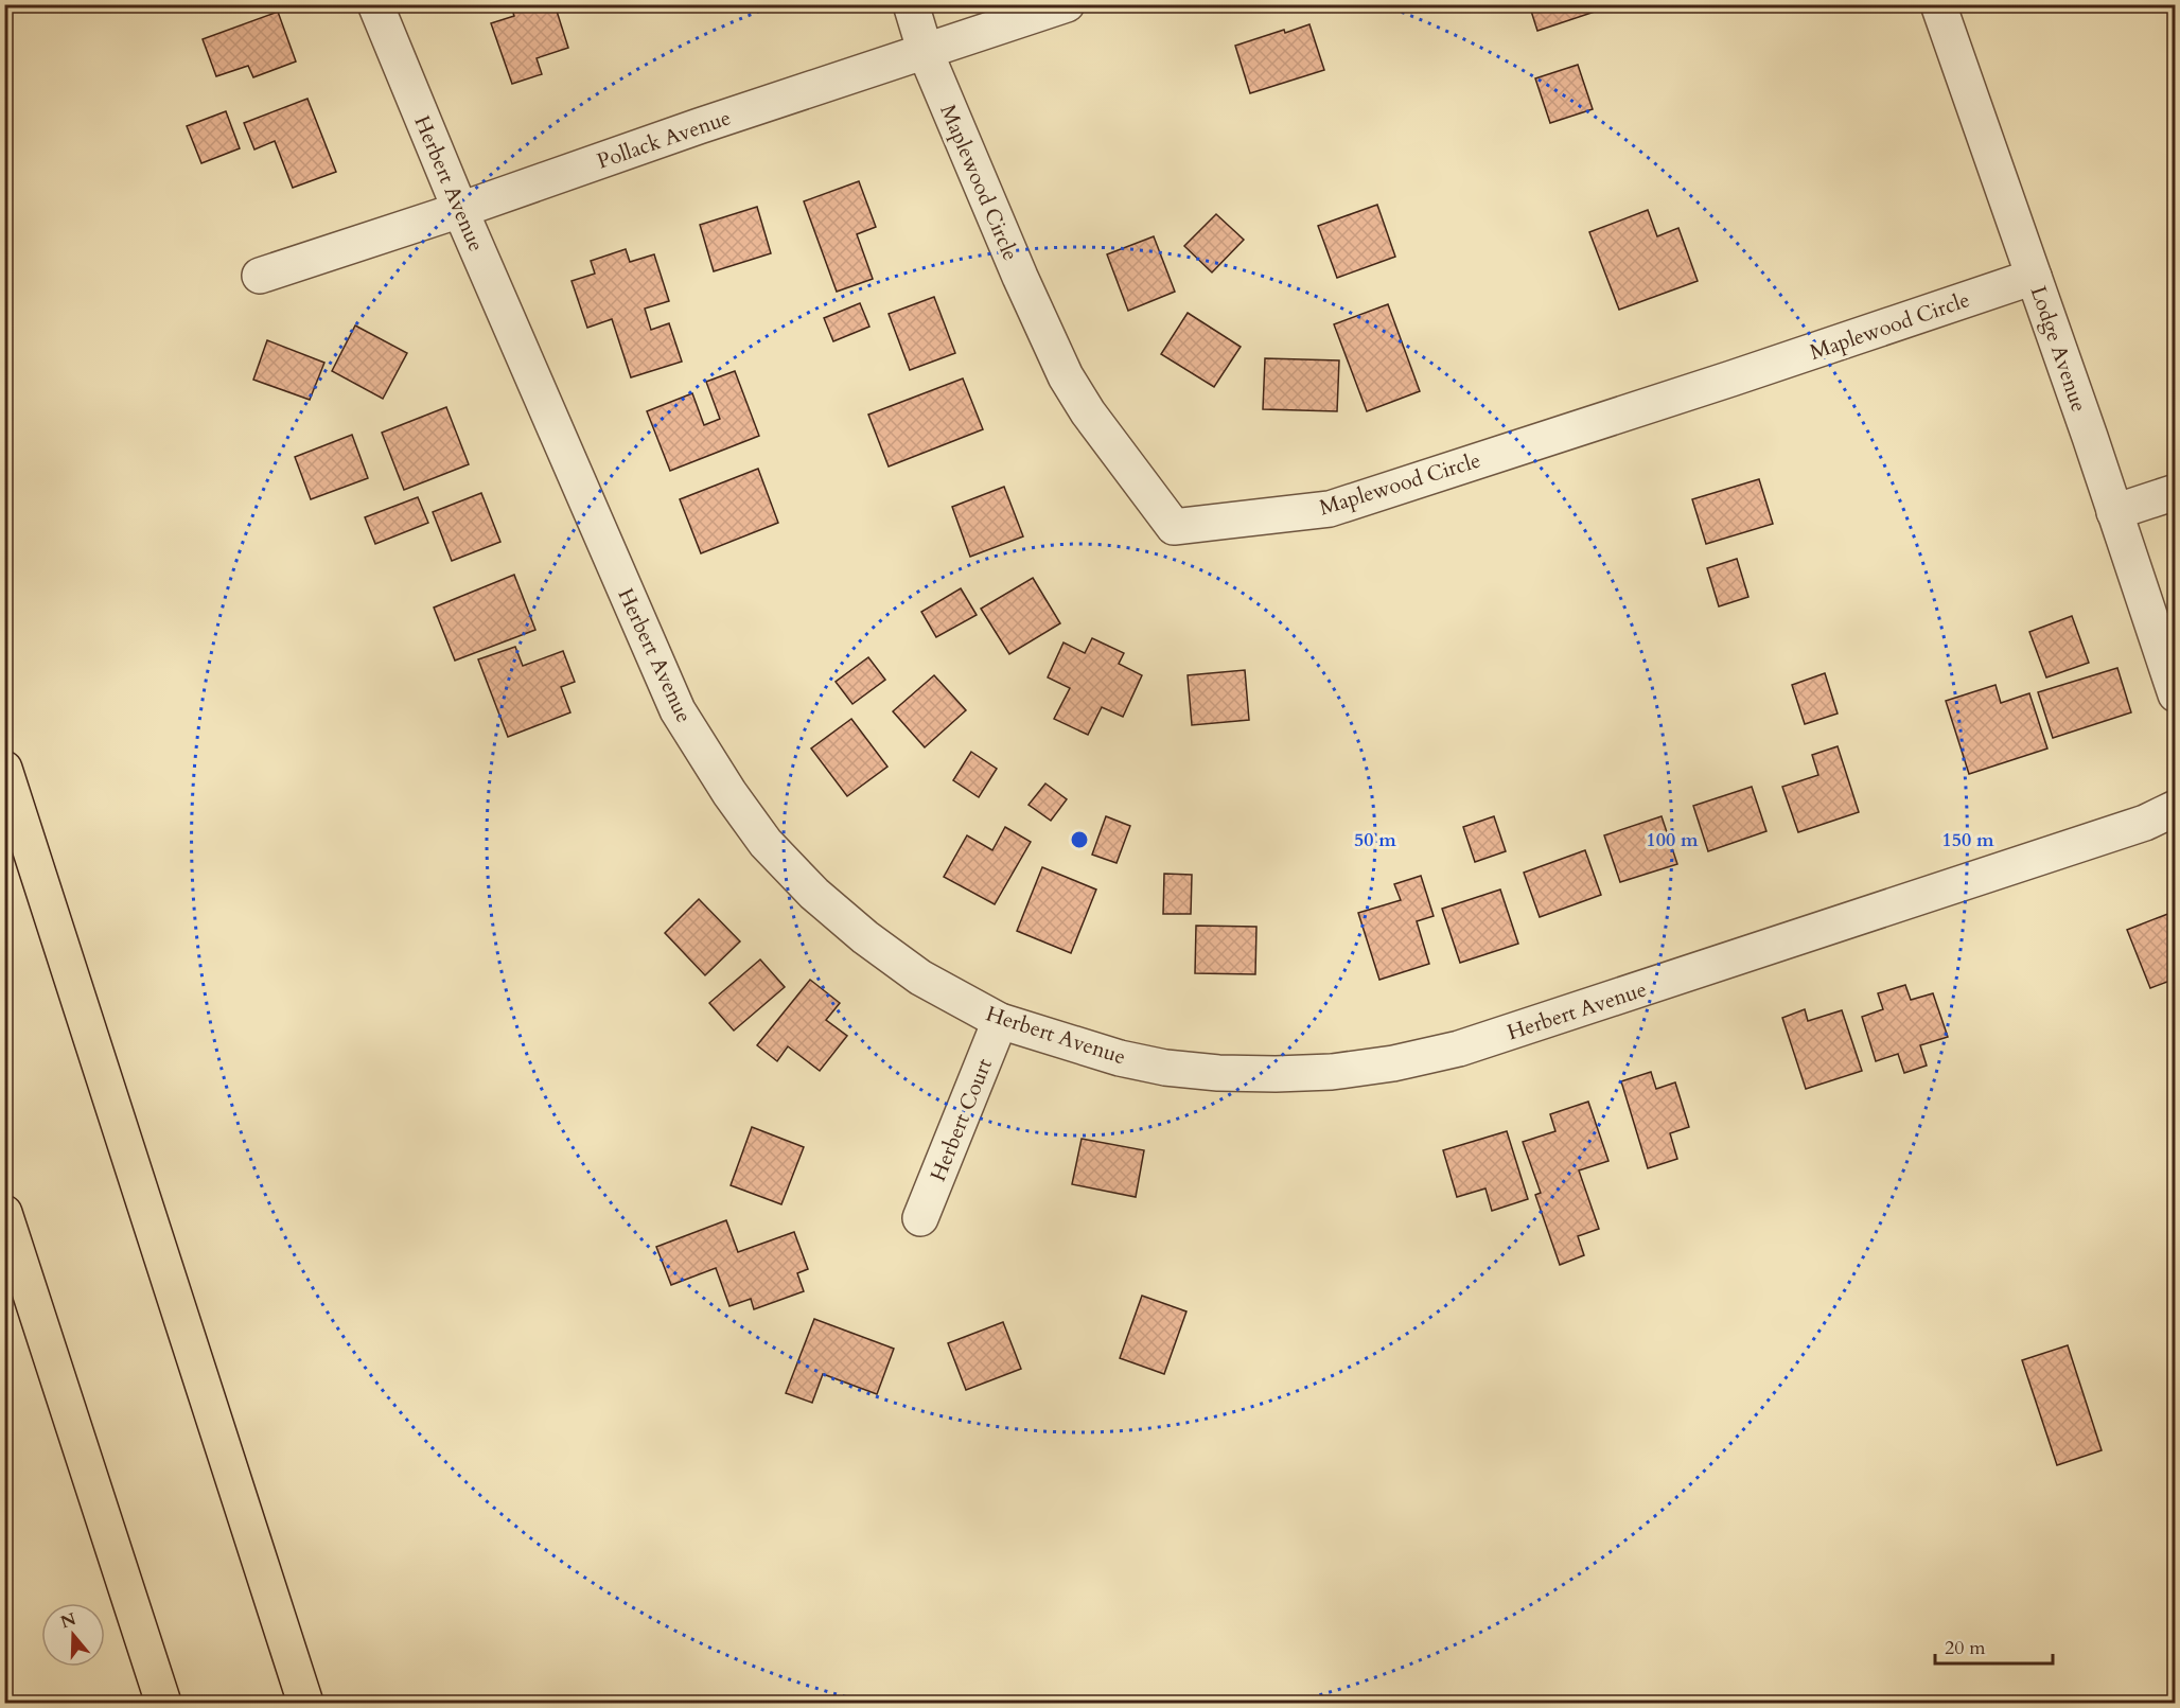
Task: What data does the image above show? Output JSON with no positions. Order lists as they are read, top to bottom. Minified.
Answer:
{"streets":{"street":["Pollack Avenue","Maplewood Circle","Herbert Avenue","Lodge Avenue","Herbert Court"]},"crossings":[["Pollack Avenue","Maplewood Circle"],["Pollack Avenue","Herbert Avenue"],["Maplewood Circle","Lodge Avenue"],["Herbert Avenue","Herbert Court"]],"scale_bar":"20 m","north":"top","rings":["50 m","100 m","150 m"]}
